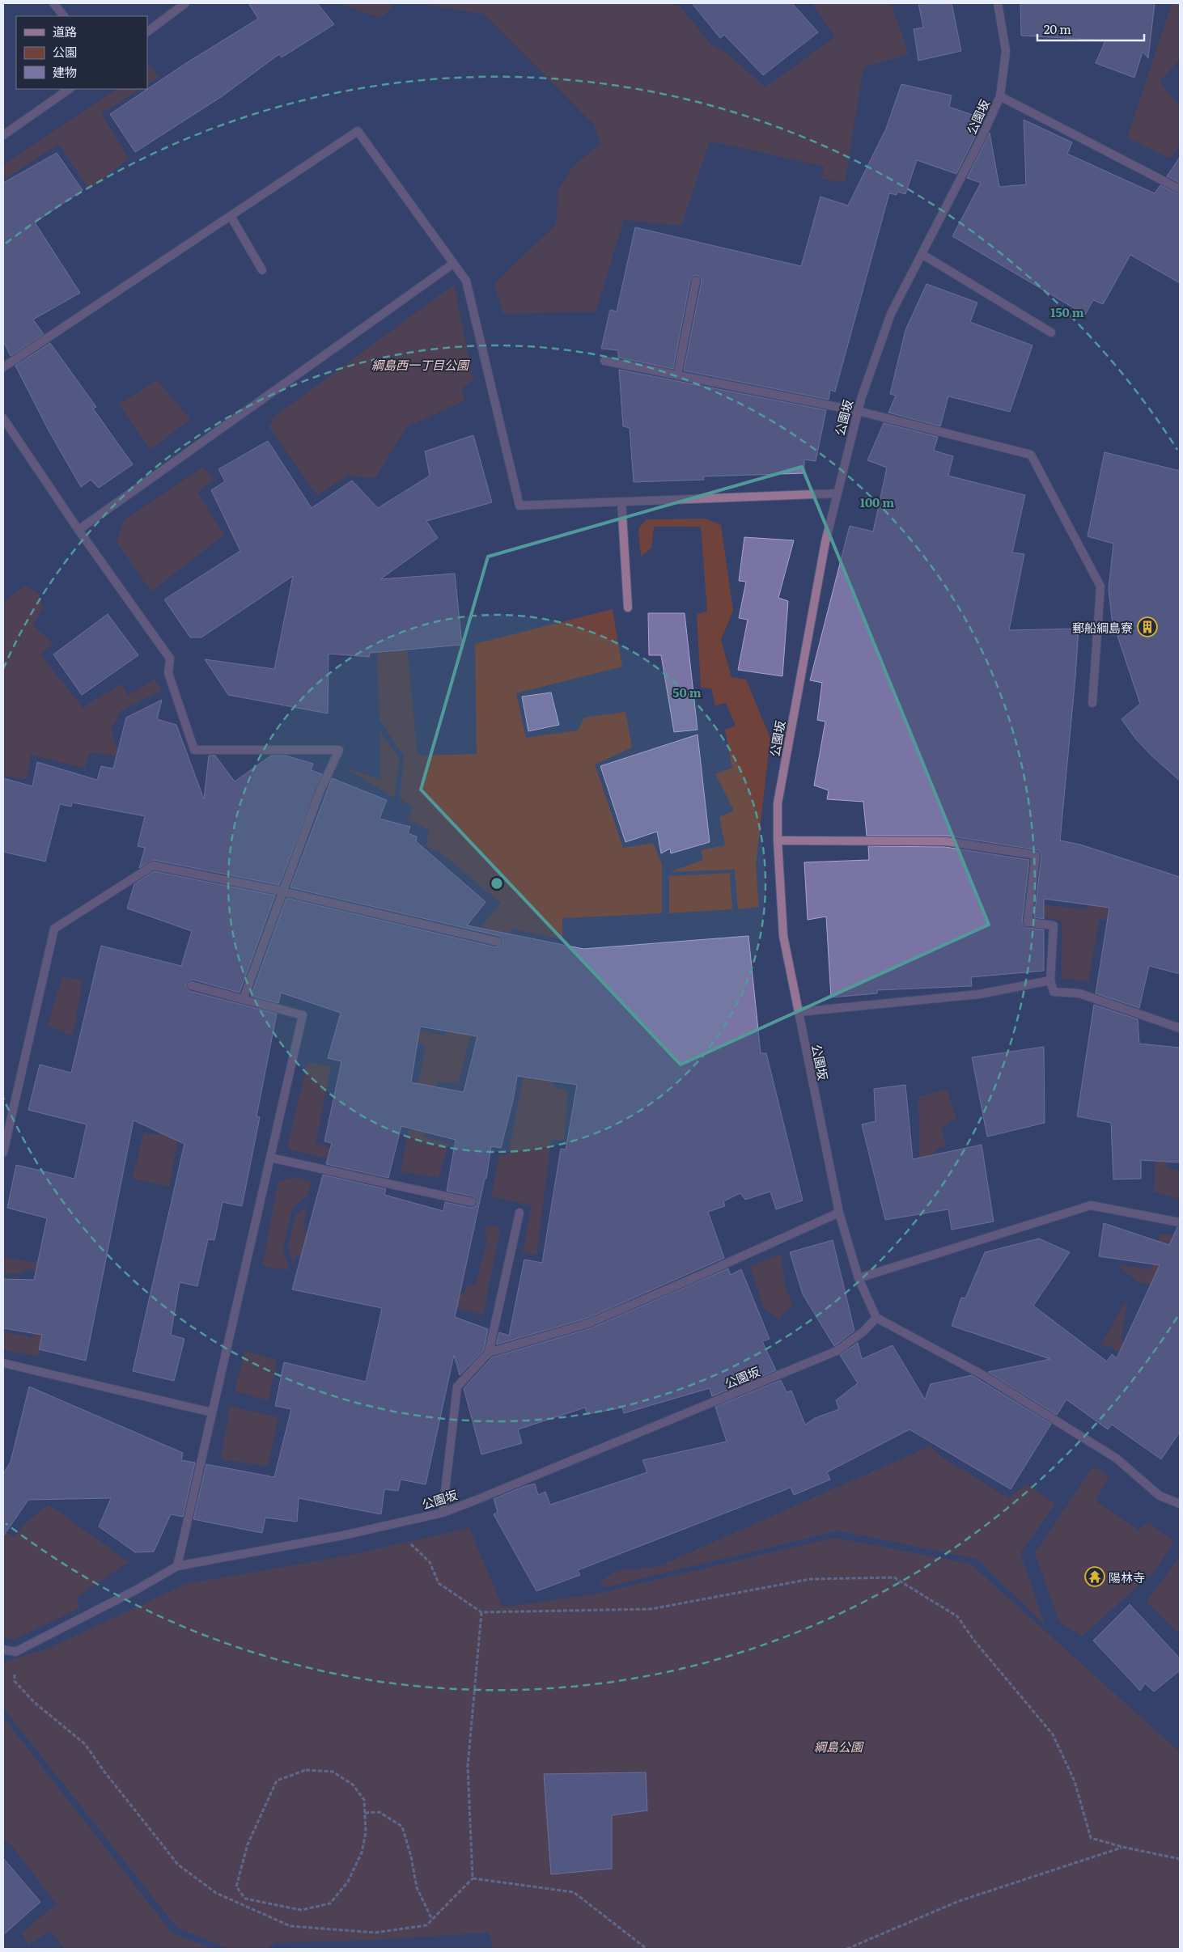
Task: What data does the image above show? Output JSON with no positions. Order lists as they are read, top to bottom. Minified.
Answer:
{"streets":{"street":["公園坂"]},"parks":["綱島西一丁目公園","綱島公園"],"places":{"building":["郵船綱島寮"],"temple":["陽林寺"]},"legend":["道路","公園","建物"],"scale_bar":"20 m","rings":["150 m","100 m","50 m"]}
